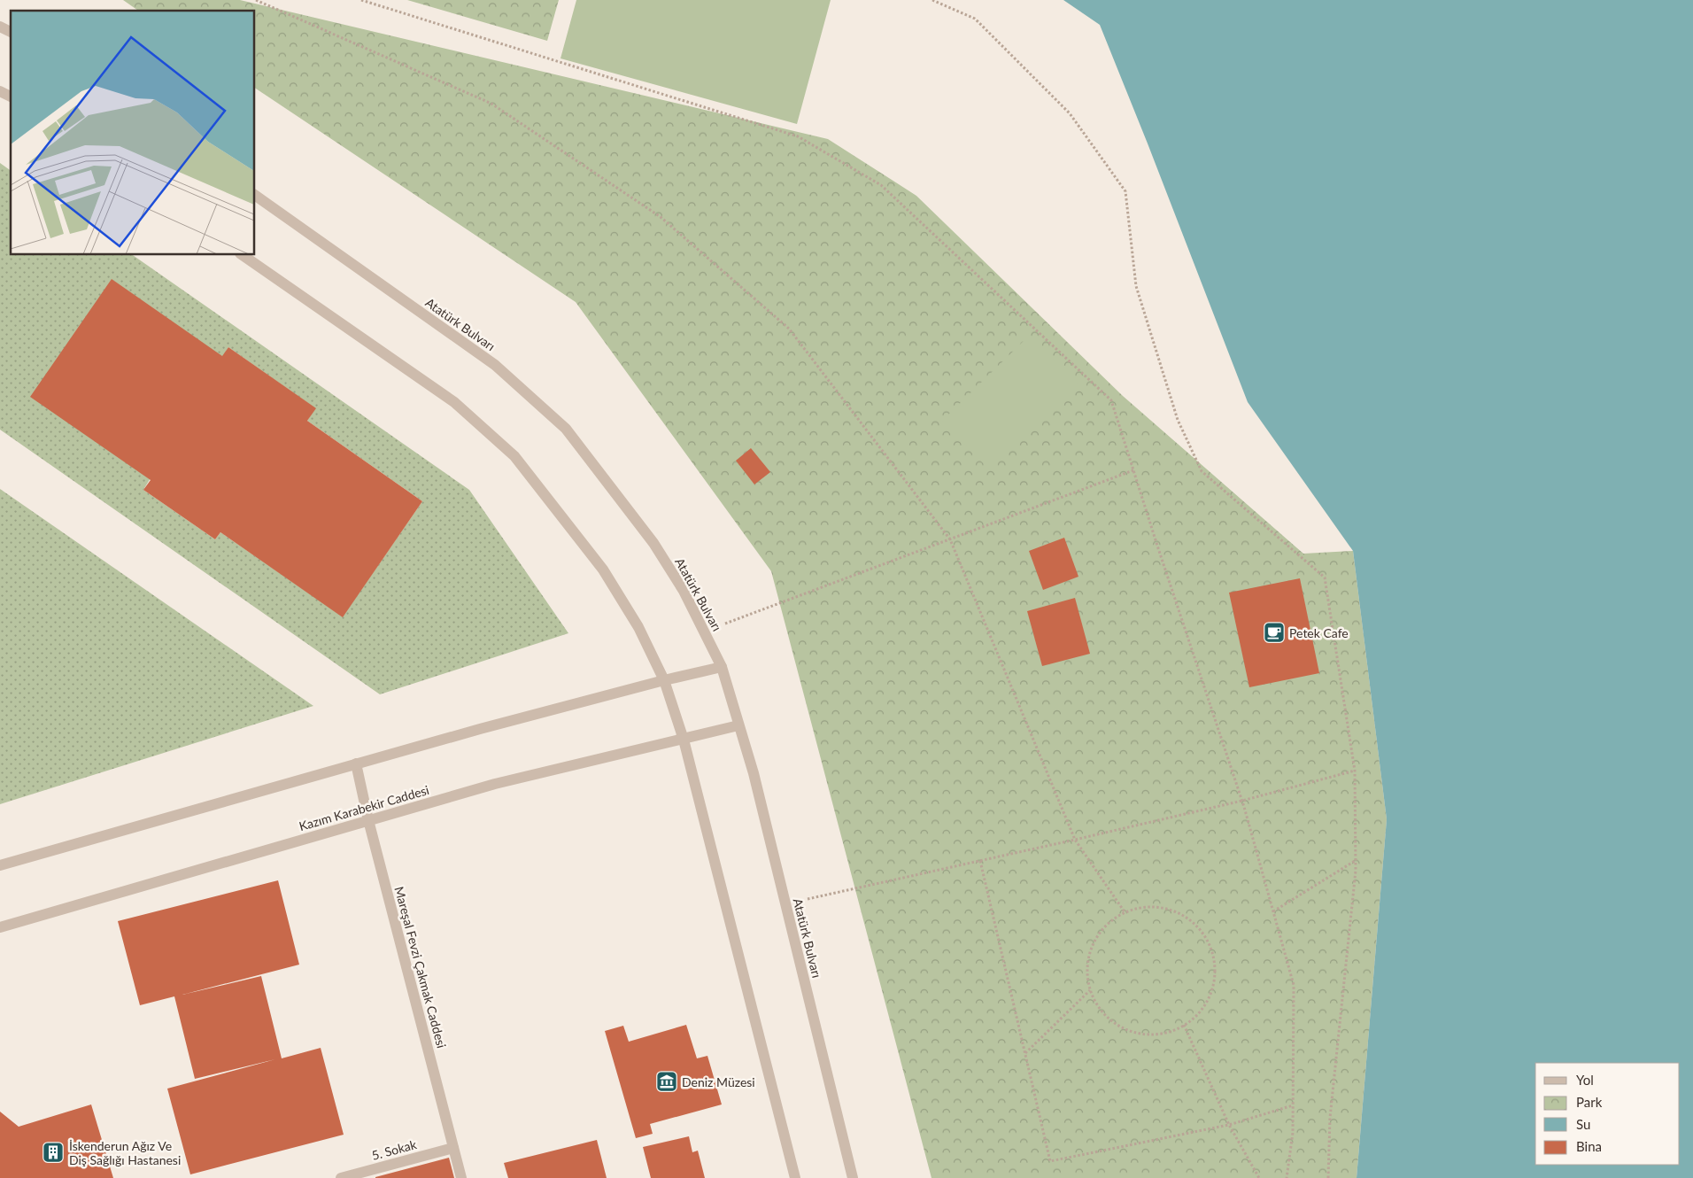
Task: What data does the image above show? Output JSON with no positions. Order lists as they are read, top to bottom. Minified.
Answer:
{"streets":{"street":["Atatürk Bulvarı","Kazım Karabekir Caddesi","Mareşal Fevzi Çakmak Caddesi","5. Sokak"]},"crossings":[["Atatürk Bulvarı","Kazım Karabekir Caddesi"],["Kazım Karabekir Caddesi","Mareşal Fevzi Çakmak Caddesi"],["Mareşal Fevzi Çakmak Caddesi","5. Sokak"]],"places":{"cafe":["Petek Cafe"],"museum":["Deniz Müzesi"],"building":["İskenderun Ağız Ve Diş Sağlığı Hastanesi"]},"legend":["Yol","Park","Su","Bina"]}
